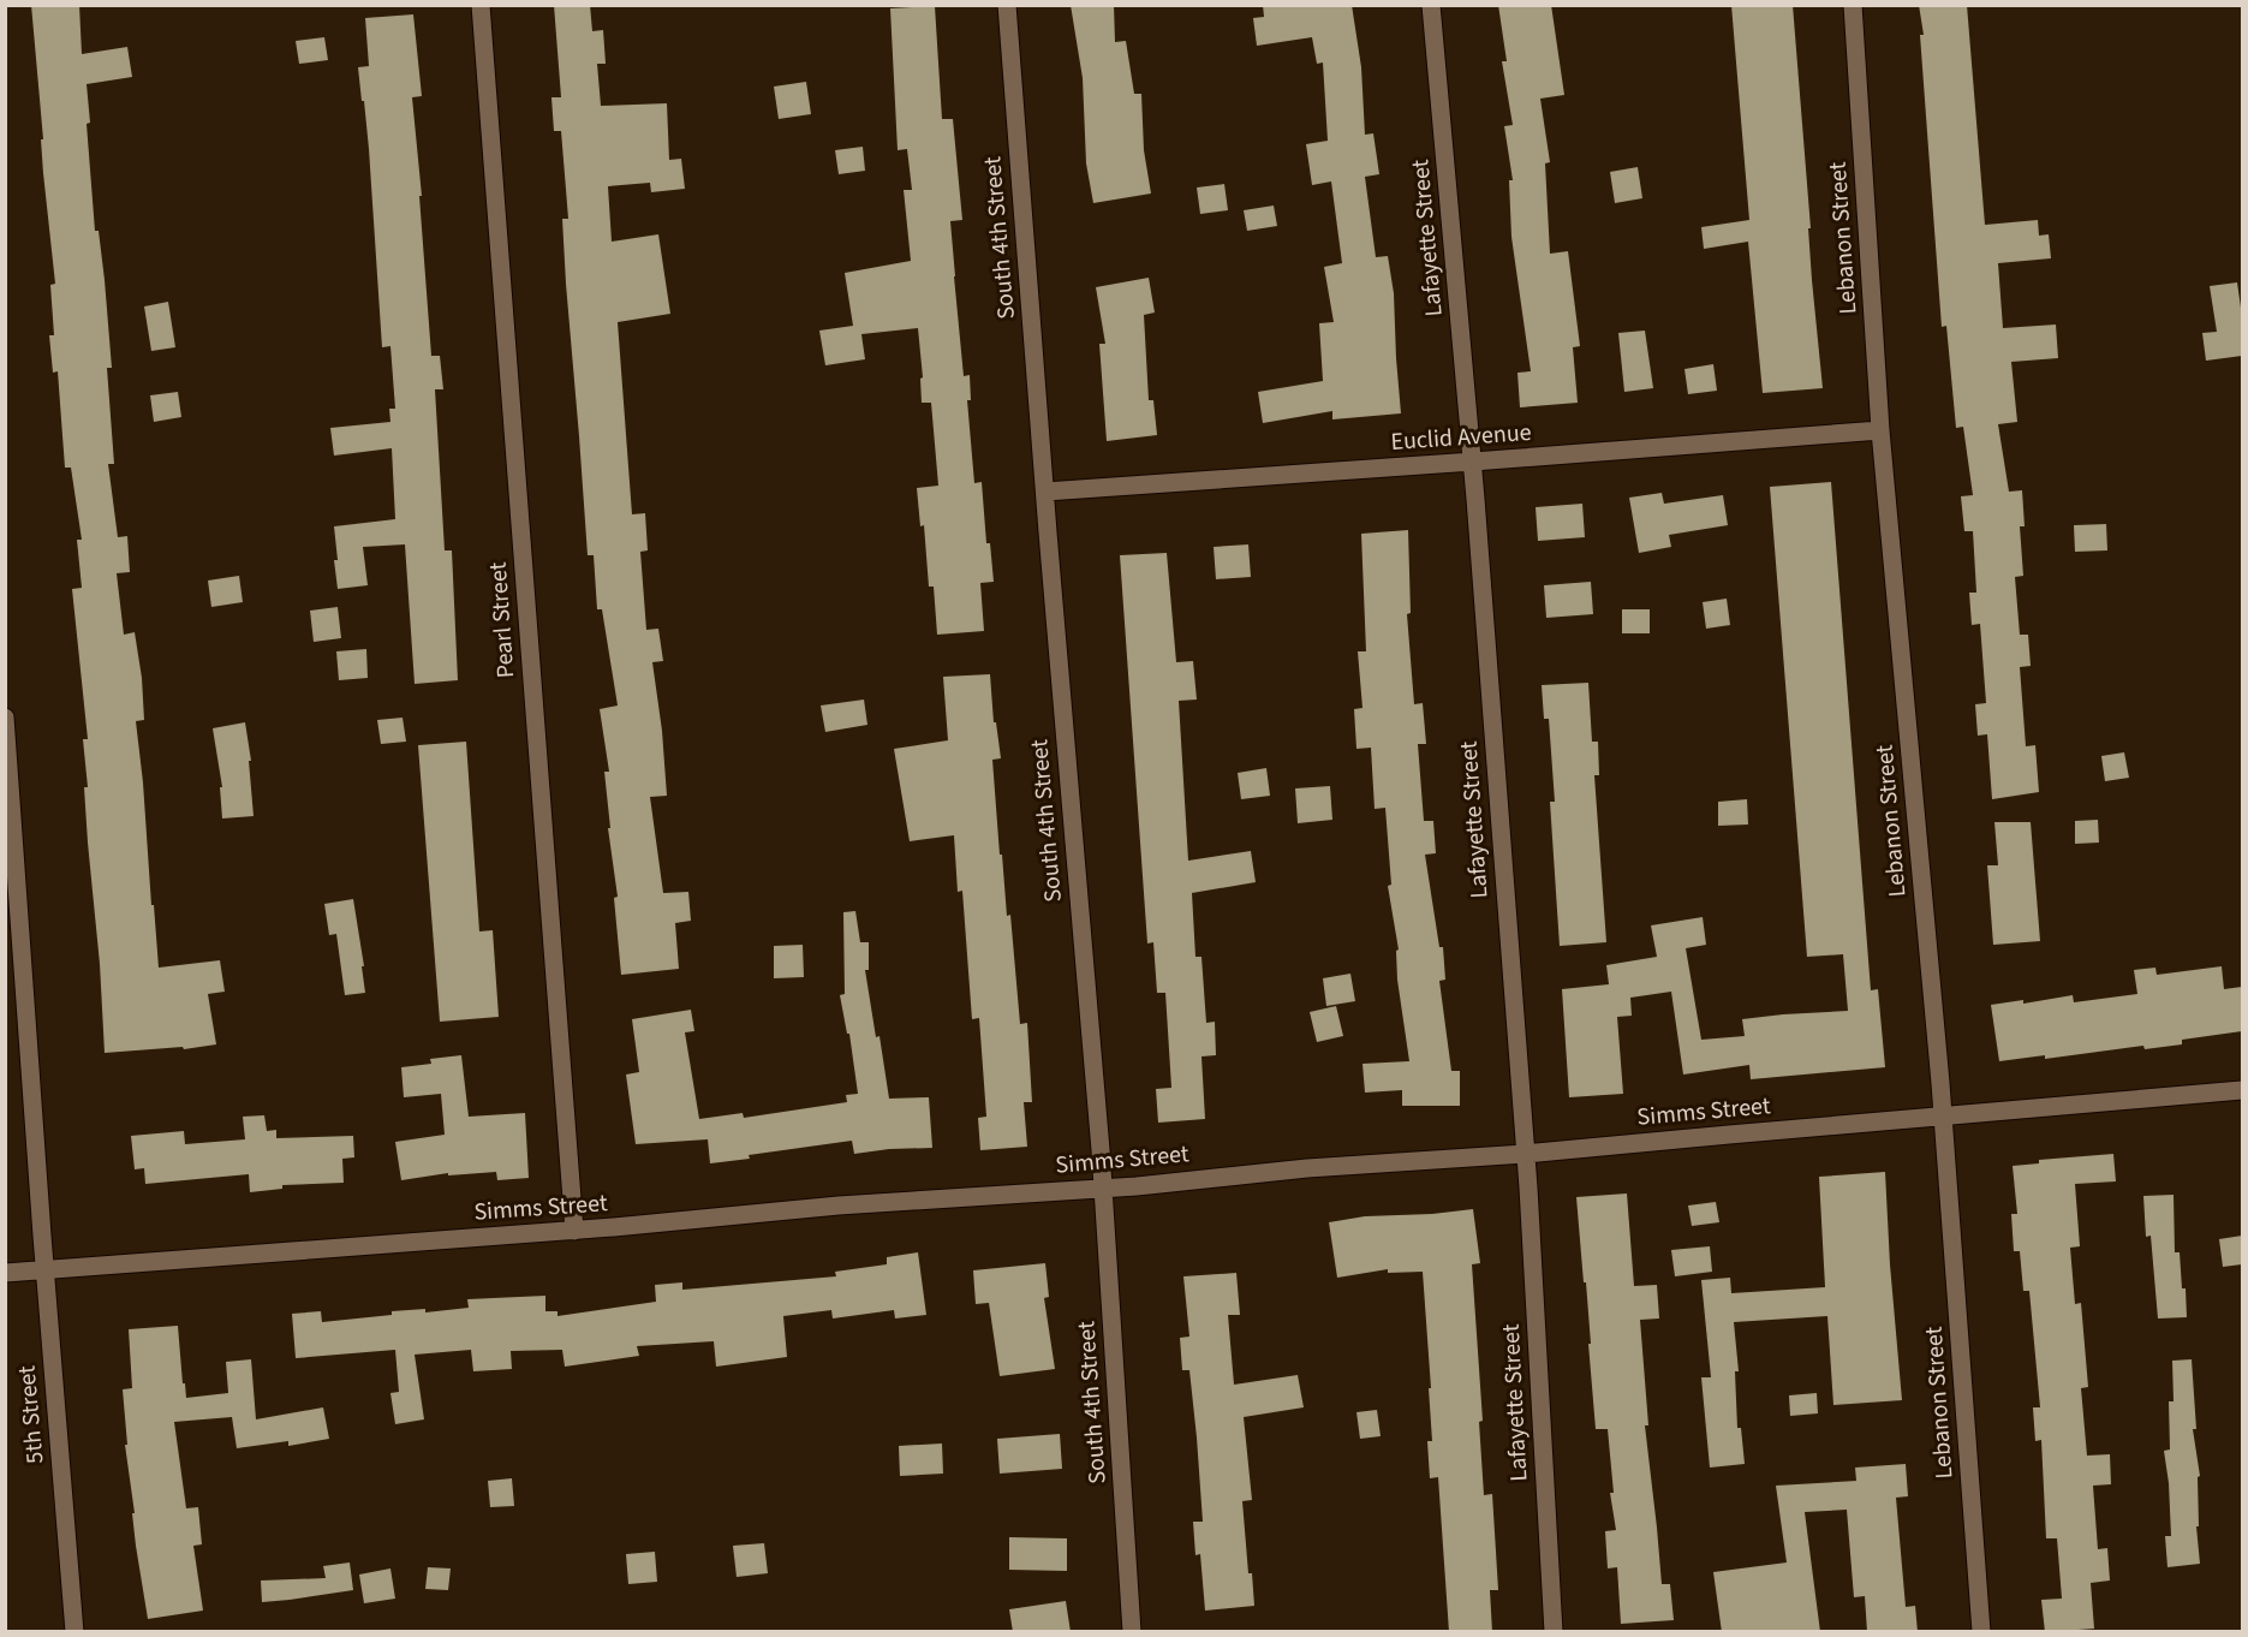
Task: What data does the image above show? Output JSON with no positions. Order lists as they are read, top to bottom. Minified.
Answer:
{"streets":{"street":["South 4th Street","Lafayette Street","Lebanon Street","Euclid Avenue","Pearl Street","Simms Street","5th Street"]},"crossings":[["South 4th Street","Euclid Avenue"],["South 4th Street","Simms Street"],["Lafayette Street","Euclid Avenue"],["Lafayette Street","Simms Street"],["Lebanon Street","Euclid Avenue"],["Lebanon Street","Simms Street"],["Pearl Street","Simms Street"],["Simms Street","5th Street"]]}
